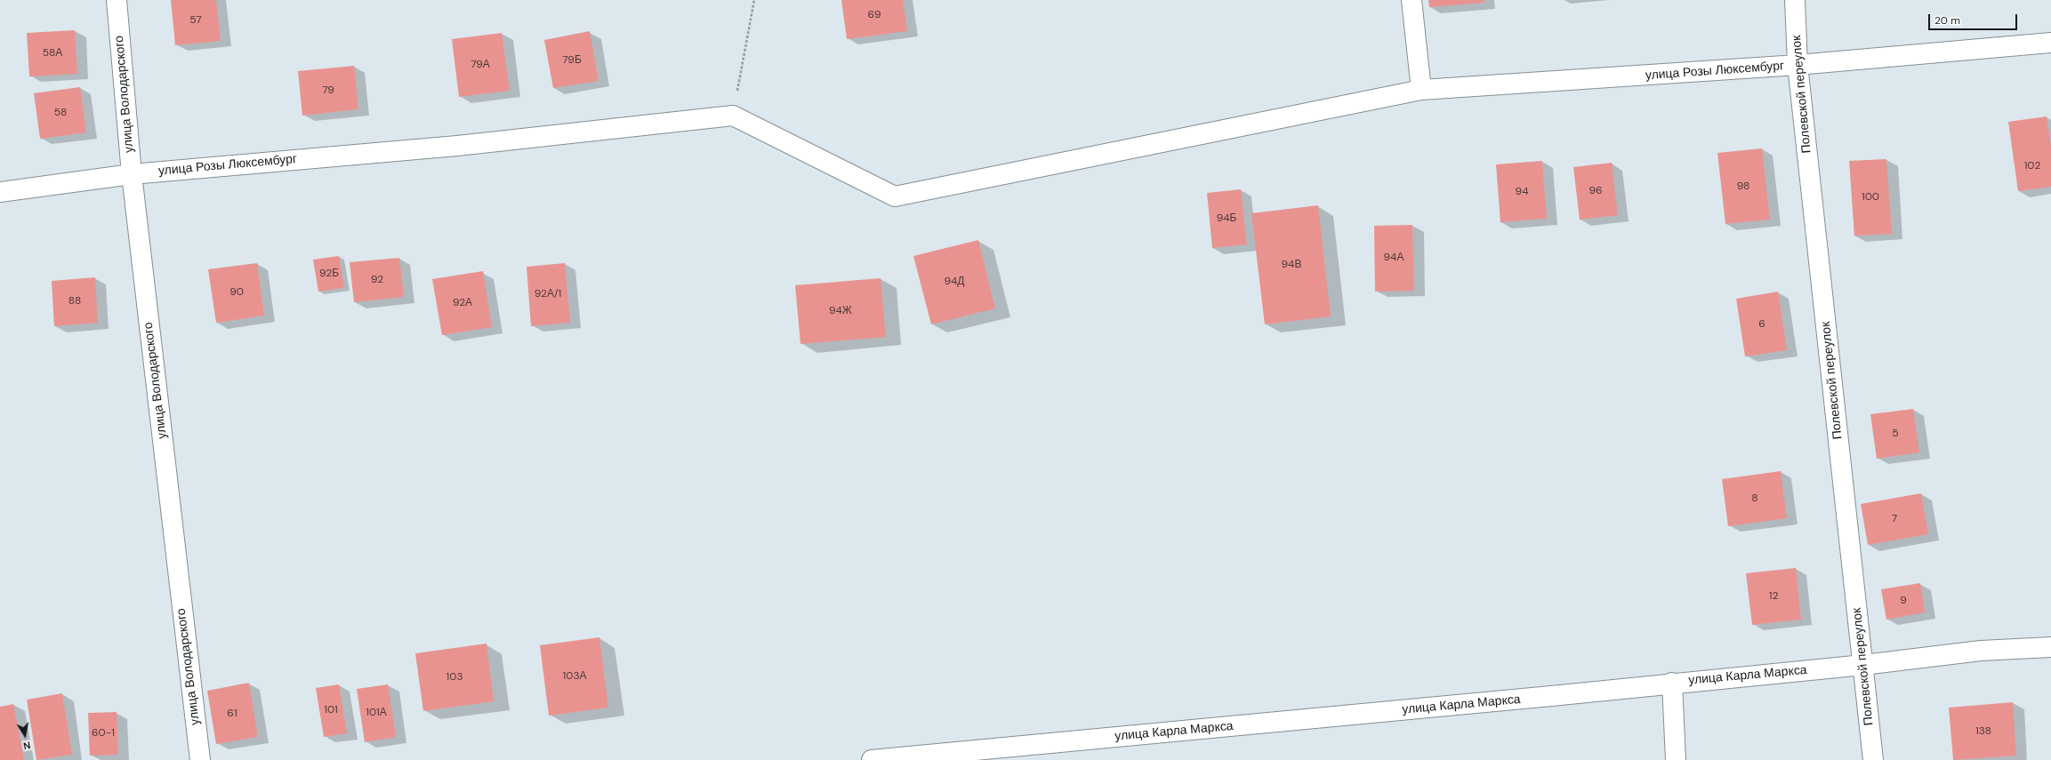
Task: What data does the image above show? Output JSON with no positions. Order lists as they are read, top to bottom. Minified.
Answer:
{"streets":{"street":["улица Розы Люксембург","улица Володарского","Полевской переулок","улица Карла Маркса"]},"crossings":[["улица Розы Люксембург","улица Володарского"],["улица Розы Люксембург","Полевской переулок"],["Полевской переулок","улица Карла Маркса"]],"house_numbers":["69","57","58А","79Б","79А","79","58","102","98","96","94","100","94Б","94А","94В","92Б","92","94Д","90","92А/1","88","92А","94Ж","6","5","8","7","12","9","103А","103","101","101А","61","138","60-1"],"scale_bar":"20 m","north":"bottom"}
